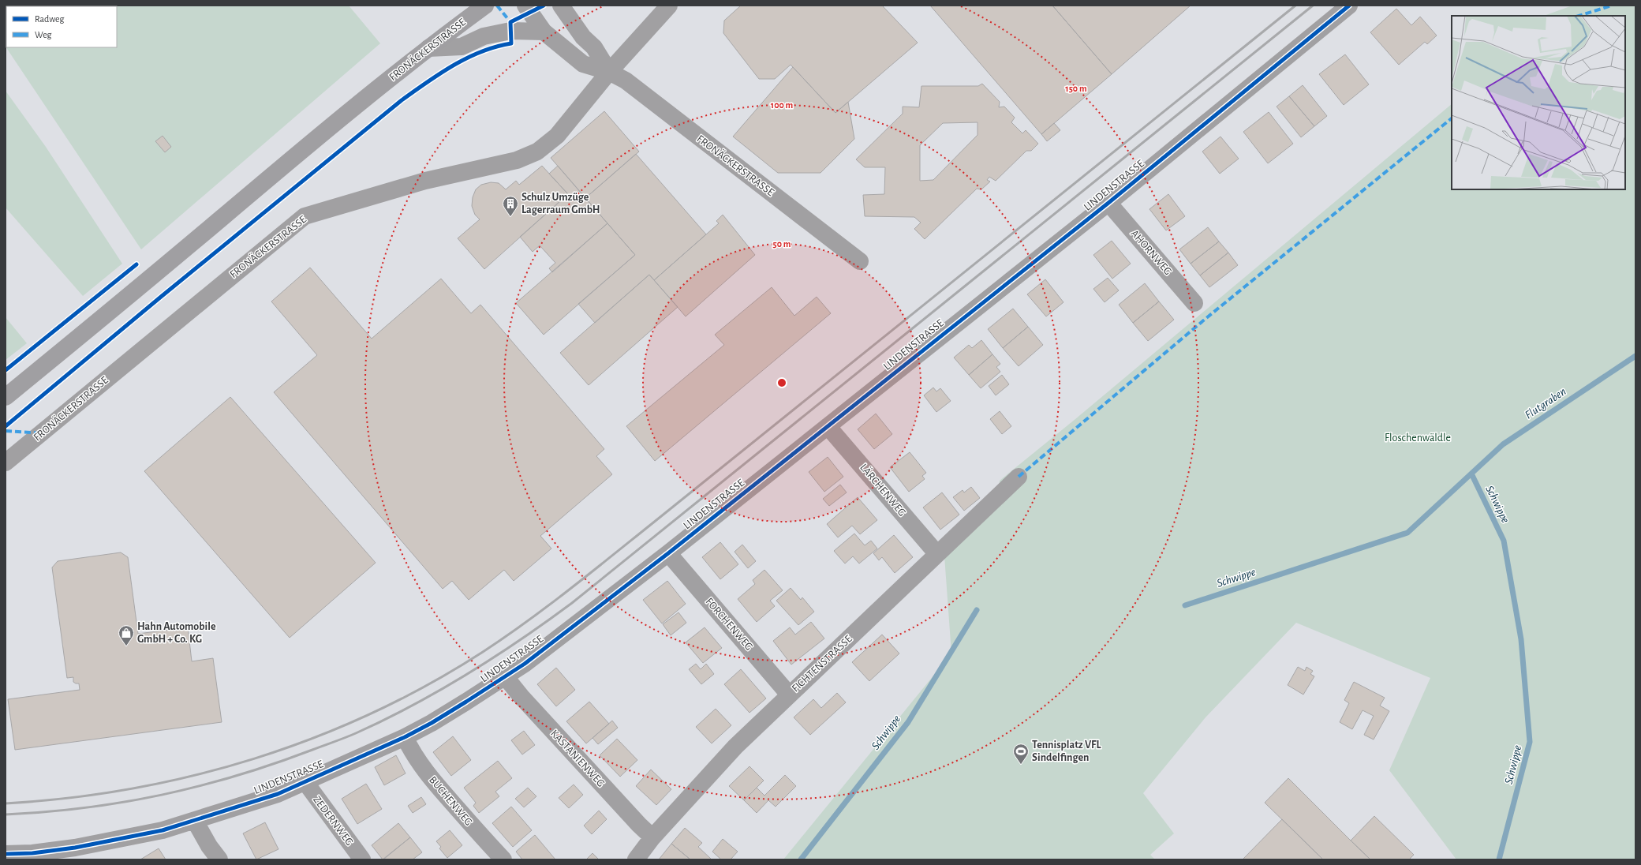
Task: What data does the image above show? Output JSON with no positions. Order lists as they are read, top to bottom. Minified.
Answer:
{"streets":{"main road":["FRONÄCKERSTRASSE"],"street":["LINDENSTRASSE","AHORNWEG","LÄRCHENWEG","FORCHENWEG","FICHTENSTRASSE","KASTANIENWEG","BUCHENWEG","ZEDERNWEG"]},"crossings":[["LINDENSTRASSE","AHORNWEG"],["LINDENSTRASSE","LÄRCHENWEG"],["LINDENSTRASSE","FORCHENWEG"],["LINDENSTRASSE","KASTANIENWEG"],["LINDENSTRASSE","BUCHENWEG"],["LINDENSTRASSE","ZEDERNWEG"],["LÄRCHENWEG","FICHTENSTRASSE"],["FORCHENWEG","FICHTENSTRASSE"],["FICHTENSTRASSE","KASTANIENWEG"]],"water":["Flutgraben","Schwippe"],"parks":["Floschenwäldle"],"places":{"building":["Schulz Umzüge Lagerraum GmbH"],"shop":["Hahn Automobile GmbH + Co. KG"],"sports":["Tennisplatz VFL Sindelfingen"]},"legend":["Radweg","Weg"],"rings":["150 m","100 m","50 m"]}
